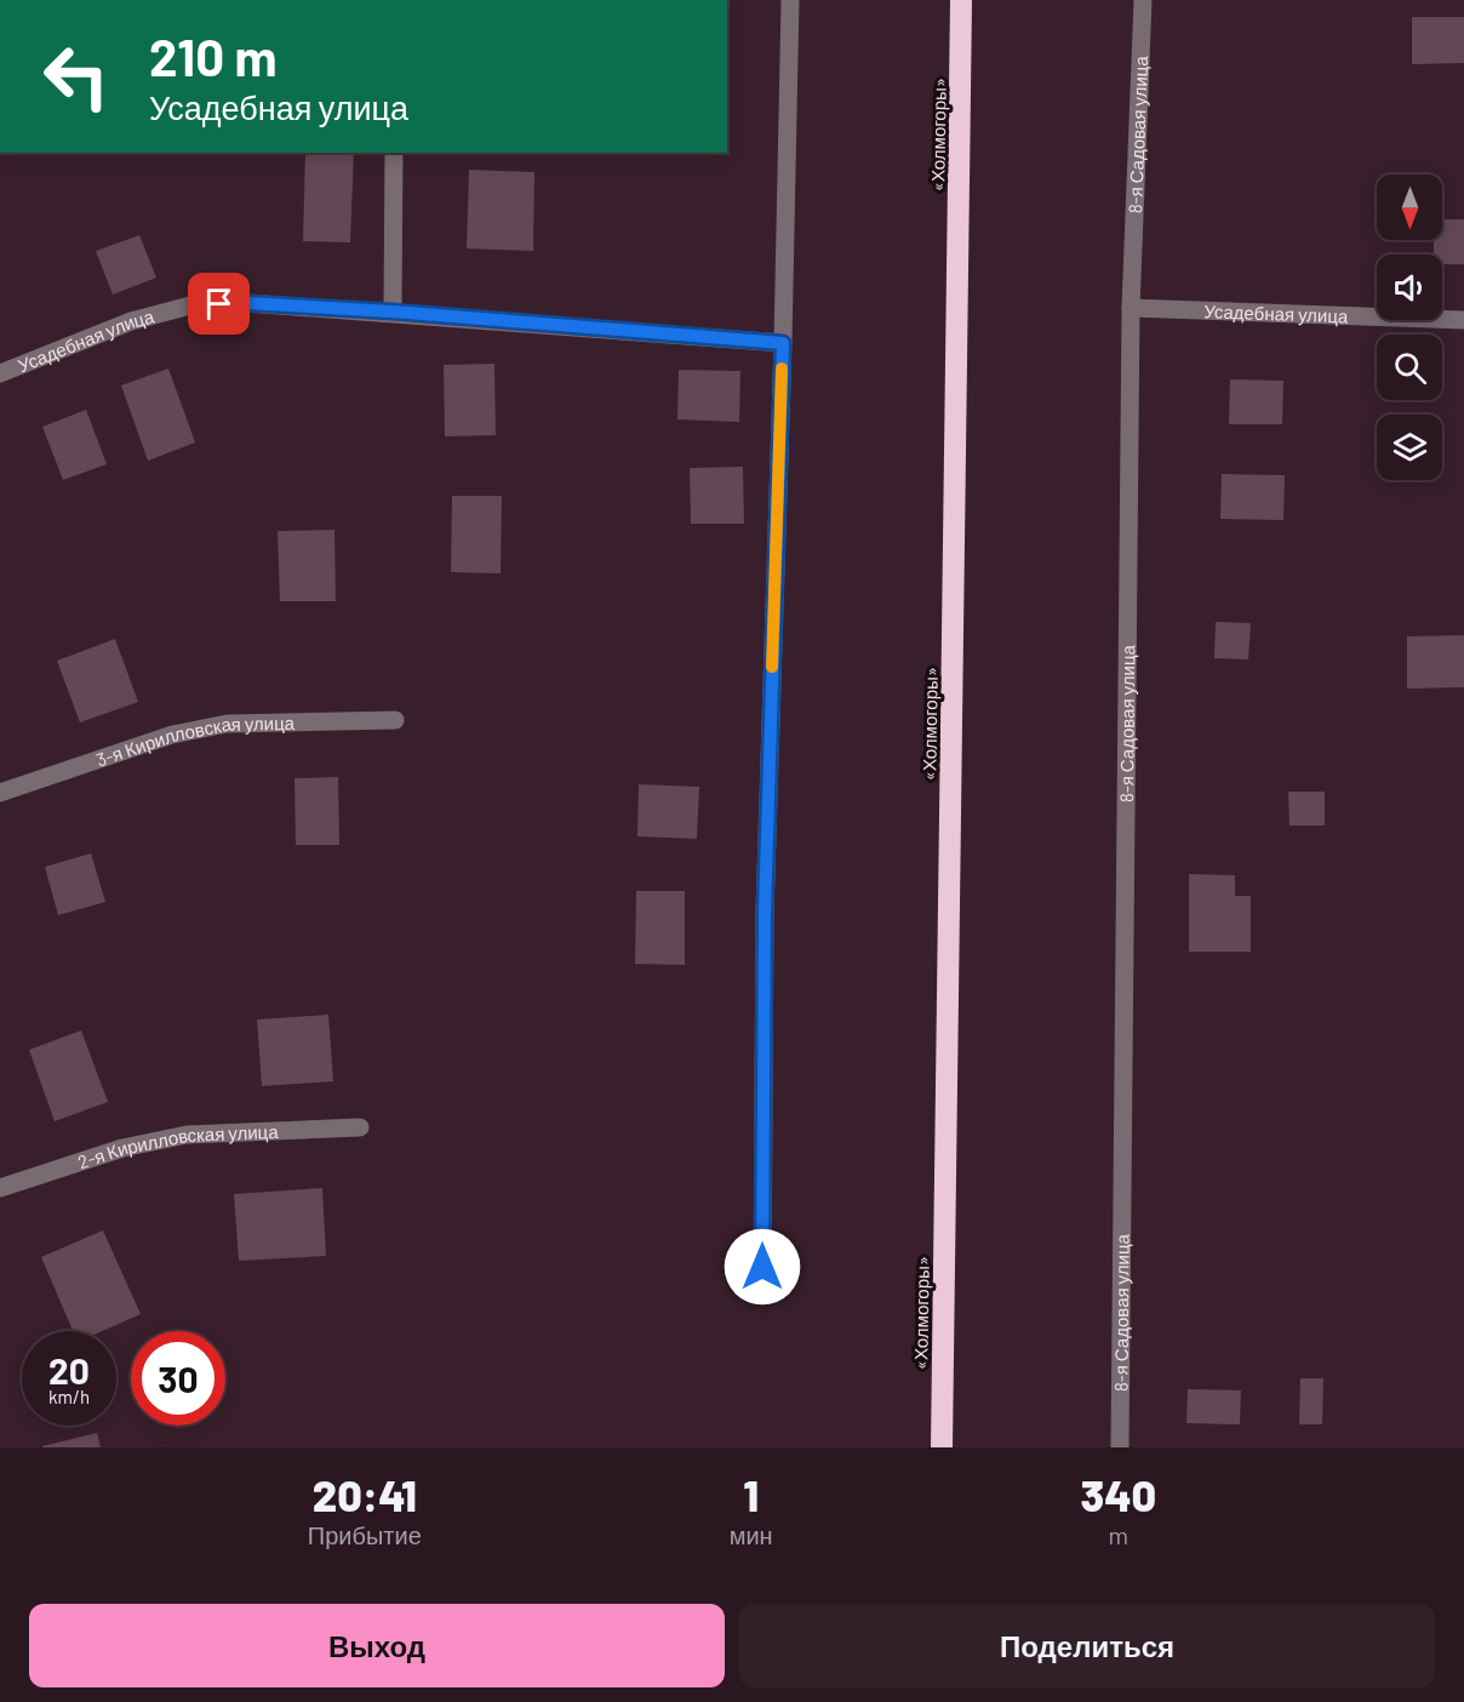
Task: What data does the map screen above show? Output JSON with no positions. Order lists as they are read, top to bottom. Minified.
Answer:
{"streets":{"highway":["«Холмогоры»"],"street":["8-я Садовая улица","Усадебная улица","3-я Кирилловская улица","2-я Кирилловская улица"]},"crossings":[["8-я Садовая улица","Усадебная улица"]],"north":"bottom","page":{"turn":["210 m","Усадебная улица"],"speed":"20 km/h","limit":"30","eta":["20:41","Прибытие","1","мин","340","m"],"buttons":["Выход","Поделиться"]}}
